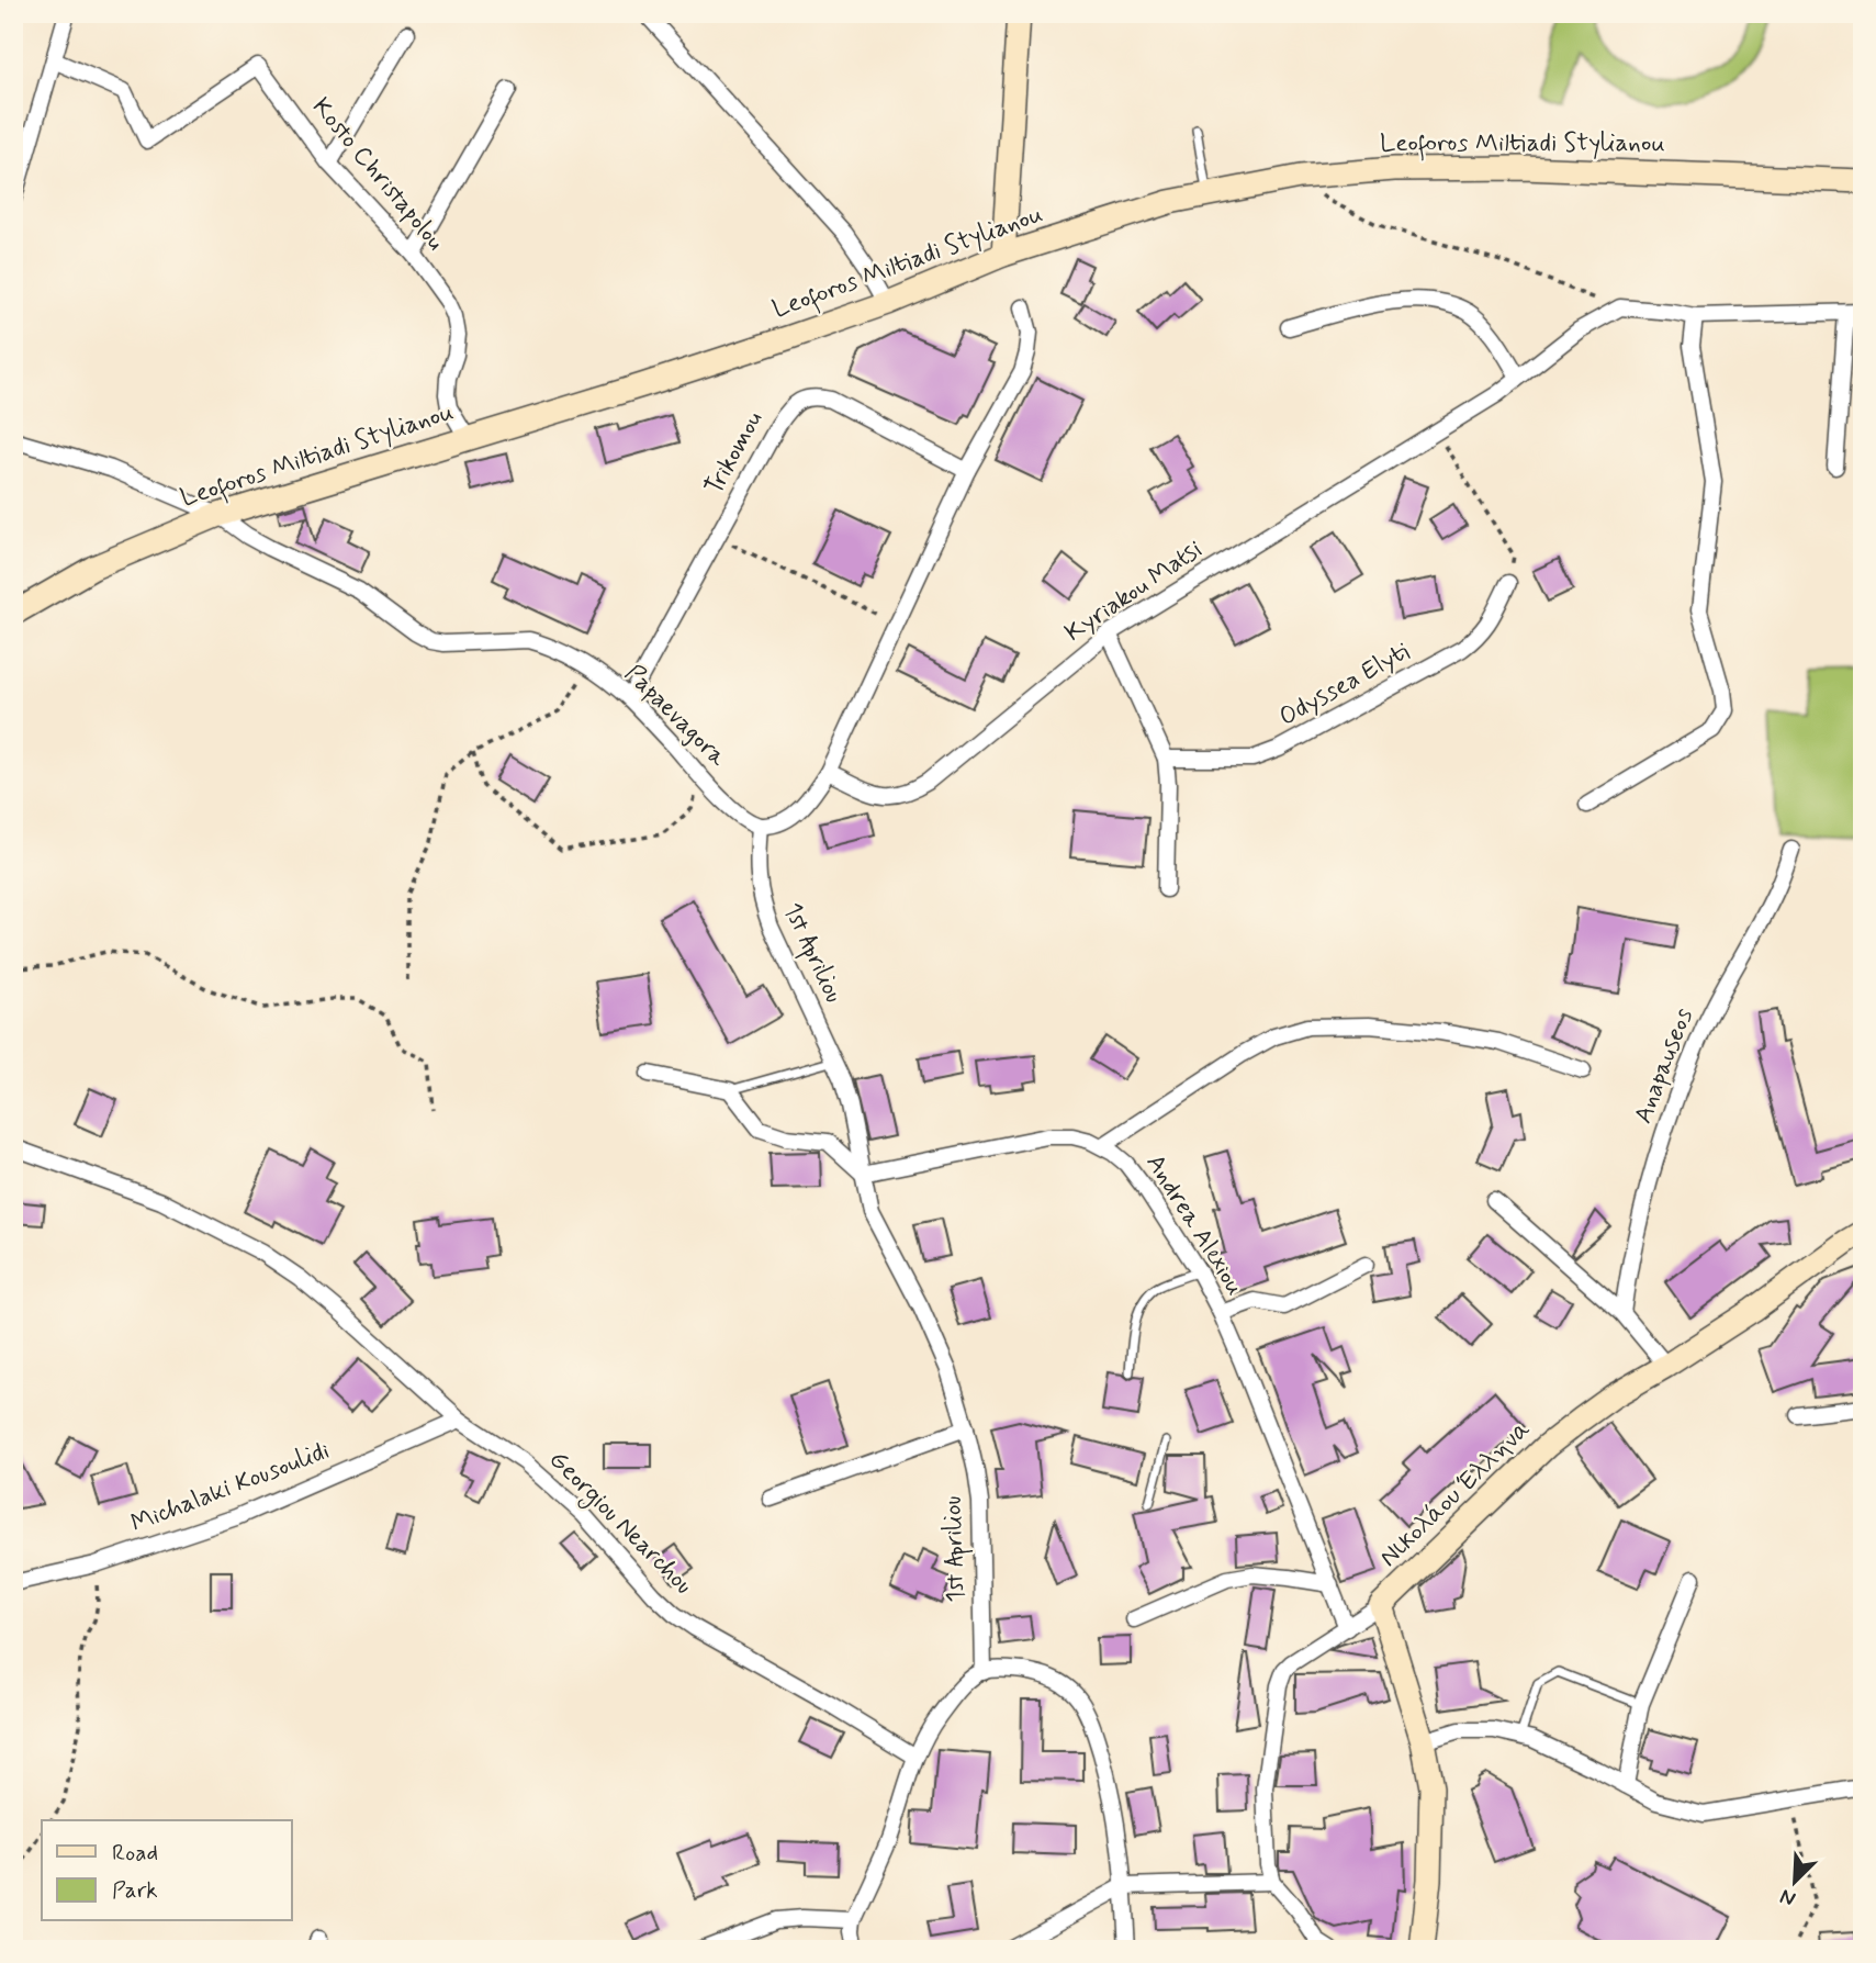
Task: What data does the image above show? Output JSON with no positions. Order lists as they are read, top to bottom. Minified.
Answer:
{"streets":{"main road":["Leoforos Miltiadi Stylianou","Νικολάου Έλληνα"],"street":["Kosto Christapolou","Trikomou","Kyriakou Matsi","Odyssea Elyti","Papaevagora","1st Apriliou","Anapauseos","Andrea Alexiou","Michalaki Kousoulidi","Georgiou Nearchou"]},"crossings":[["Leoforos Miltiadi Stylianou","Kosto Christapolou"],["Leoforos Miltiadi Stylianou","Papaevagora"],["Trikomou","Papaevagora"],["Papaevagora","1st Apriliou"],["1st Apriliou","Andrea Alexiou"],["Michalaki Kousoulidi","Georgiou Nearchou"]],"legend":["Road","Park"],"north":"bottom left"}
